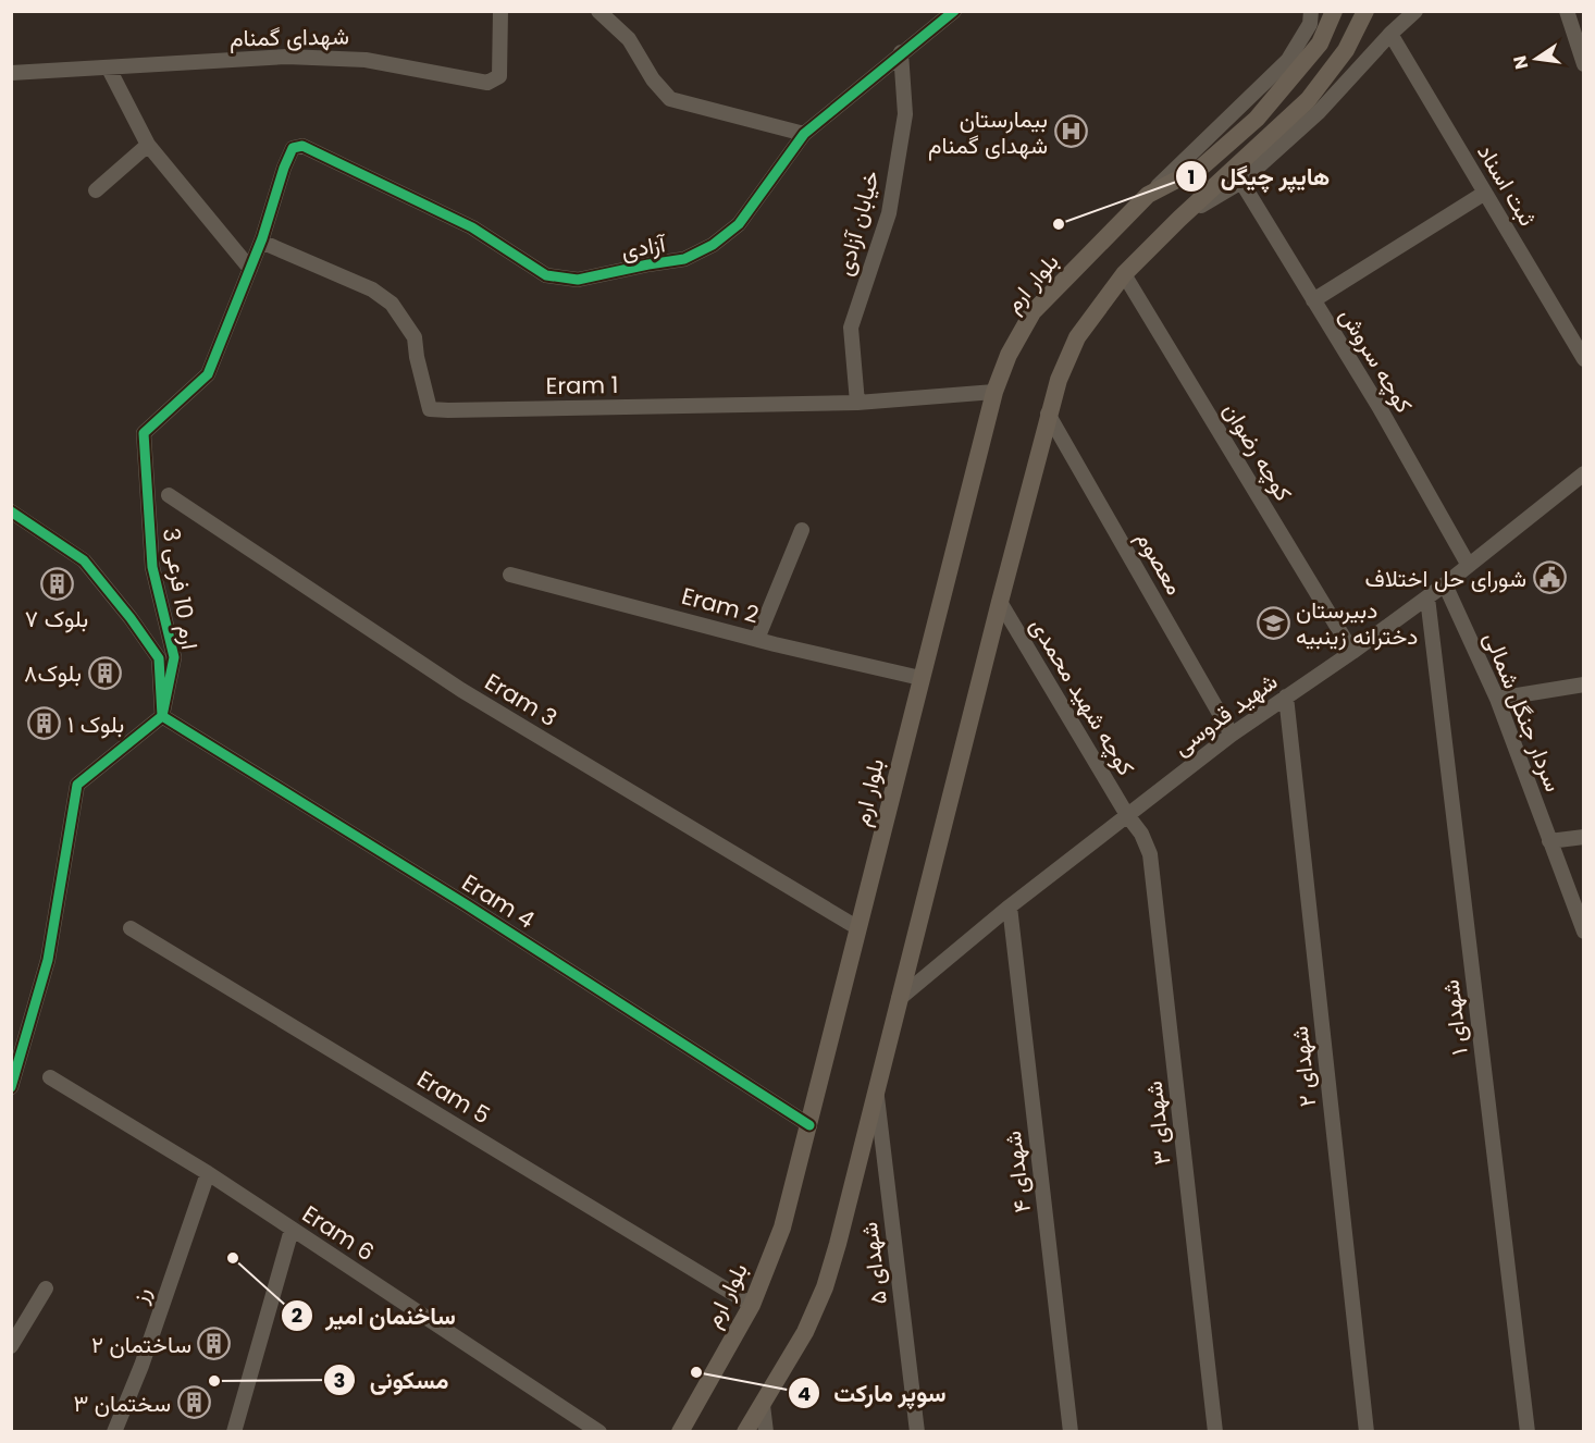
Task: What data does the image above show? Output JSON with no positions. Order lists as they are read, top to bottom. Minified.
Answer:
{"streets":{"main road":["بلوار ارم"],"street":["شهدای گمنام","ثبت اسناد","خیابان آزادی","آزادی","کوچه سروش","Eram 1","کوچه رضوان","معصوم","ارم 10 فرعی 3","Eram 2","کوچه شهید محمدی","Eram 3","سردار جنگل شمالی","شهید قدوسی","Eram 4","شهدای ۱","شهدای ۲","Eram 5","شهدای ۳","شهدای ۴","Eram 6","شهدای ۵","رز"]},"crossings":[["خیابان آزادی","آزادی"],["خیابان آزادی","Eram 1"],["آزادی","ارم 10 فرعی 3"],["بلوار ارم","Eram 1"],["بلوار ارم","Eram 2"],["بلوار ارم","Eram 3"],["بلوار ارم","Eram 4"],["بلوار ارم","Eram 5"],["کوچه سروش","شهید قدوسی"],["Eram 1","ارم 10 فرعی 3"],["کوچه رضوان","شهید قدوسی"],["معصوم","شهید قدوسی"],["ارم 10 فرعی 3","Eram 4"],["کوچه شهید محمدی","شهید قدوسی"],["کوچه شهید محمدی","شهدای ۳"],["سردار جنگل شمالی","شهید قدوسی"],["شهید قدوسی","شهدای ۱"],["شهید قدوسی","شهدای ۲"],["شهید قدوسی","شهدای ۳"],["شهید قدوسی","شهدای ۴"],["Eram 6","رز"]],"places":{"hospital":["بیمارستان شهدای گمنام"],"other":["هایپر چیگل","ساخنمان امیر","سوپر مارکت","مسکونی"],"public building":["شورای حل اختلاف"],"building":["بلوک ۷","بلوک۸","بلوک ۱","ساختمان ۲","سختمان ۳"],"school or university":["دبیرستان دخترانه زینبیه"]},"north":"left"}
